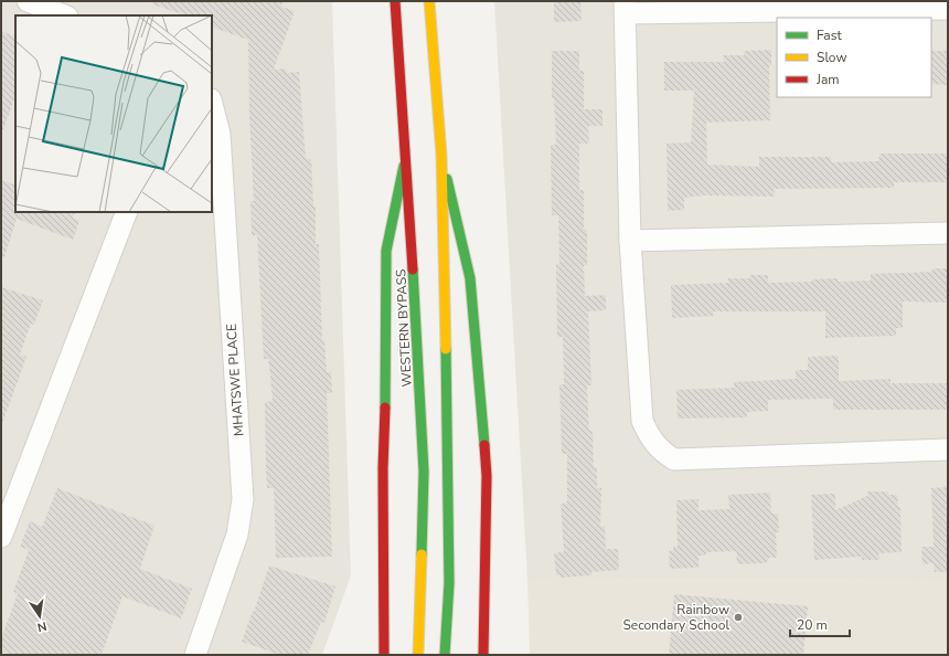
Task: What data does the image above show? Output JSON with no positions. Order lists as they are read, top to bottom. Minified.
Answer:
{"streets":{"main road":["WESTERN BYPASS"],"street":["MHATSWE PLACE"]},"places":["Rainbow Secondary School"],"legend":["Fast","Slow","Jam"],"scale_bar":"20 m","north":"bottom"}
